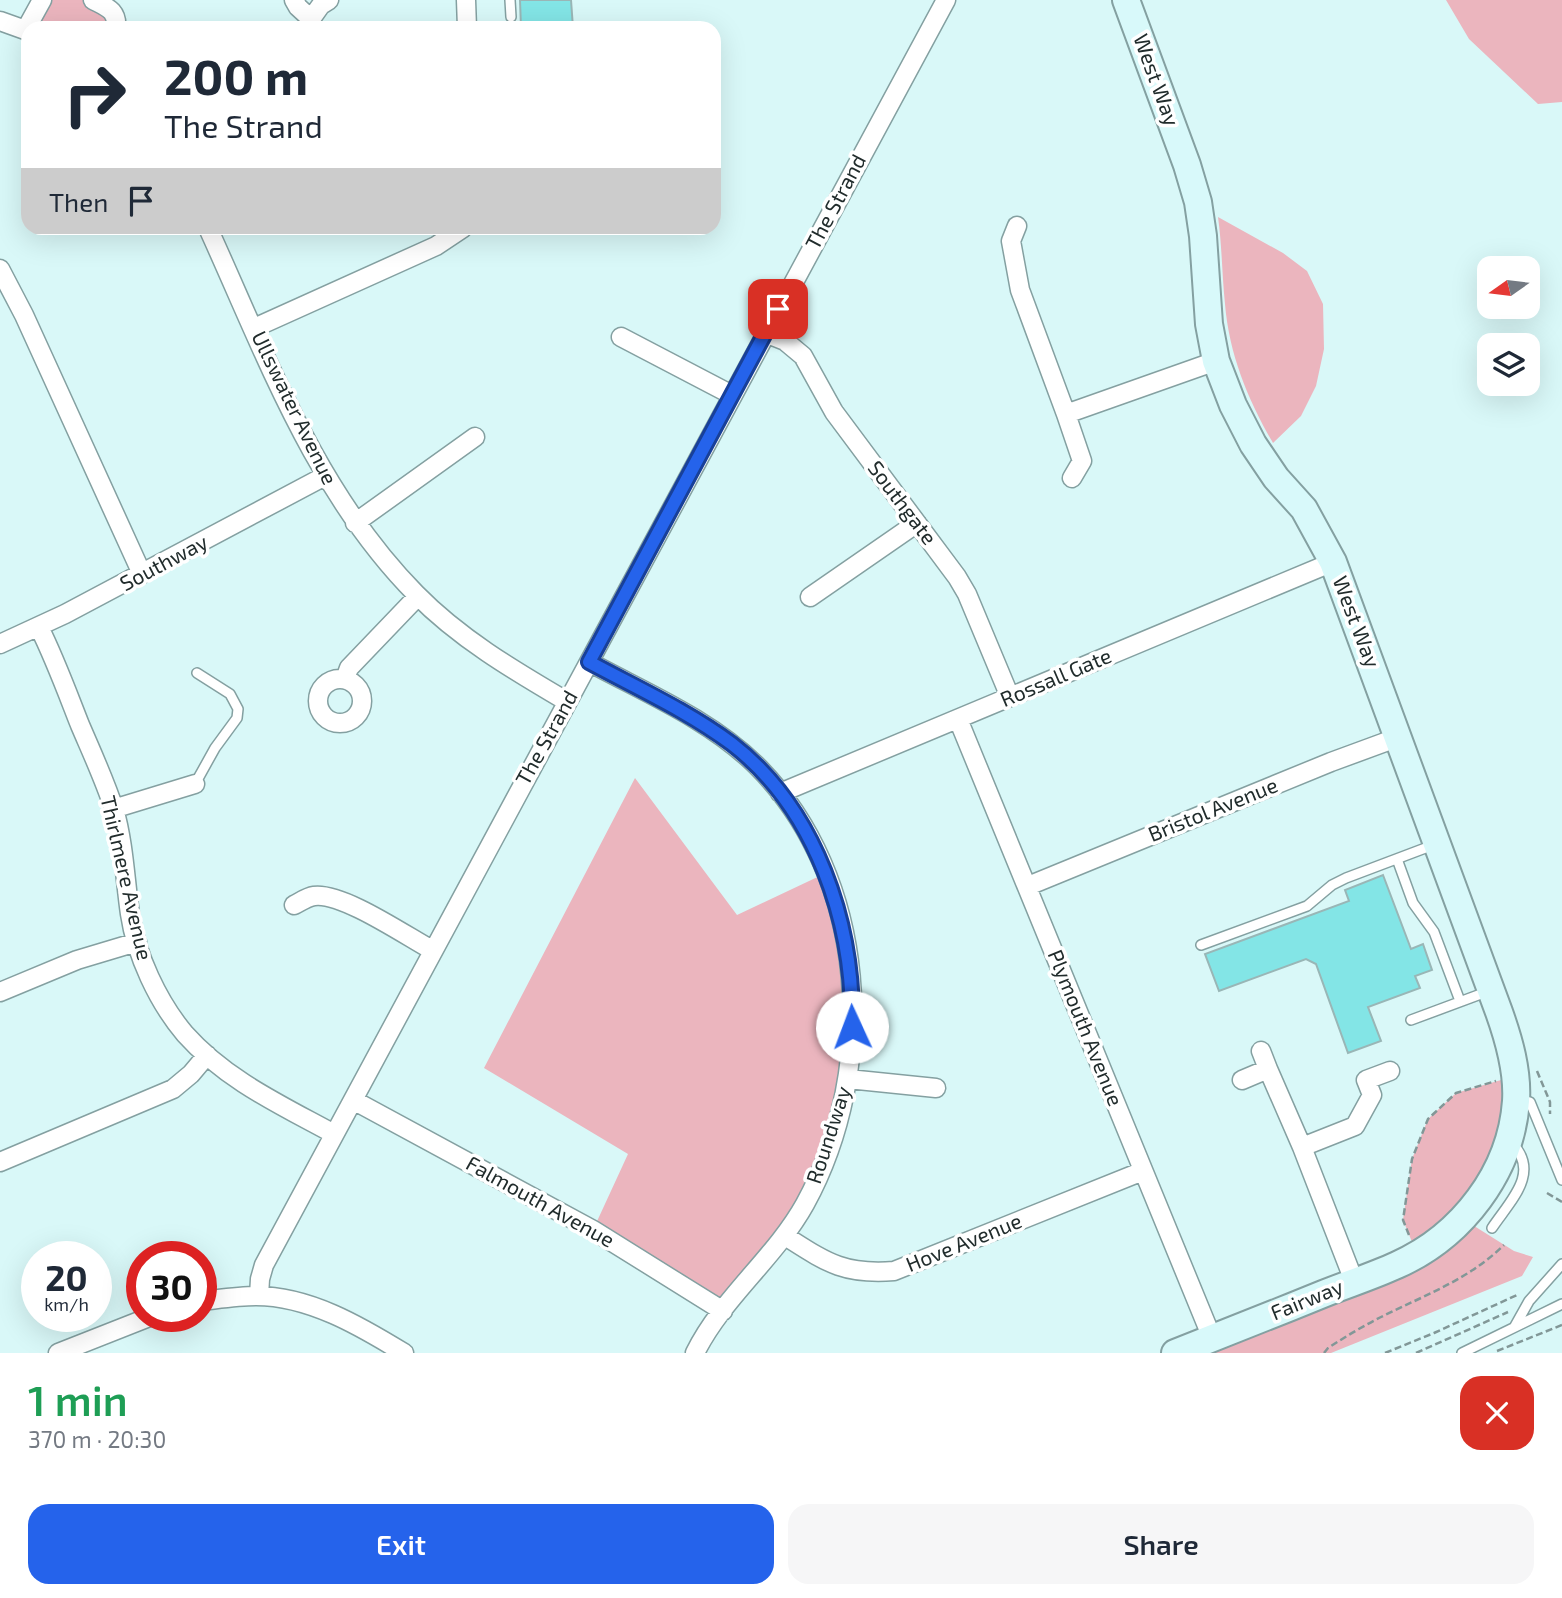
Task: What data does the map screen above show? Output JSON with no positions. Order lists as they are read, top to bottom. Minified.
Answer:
{"streets":{"street":["West Way","The Strand","Ullswater Avenue","Southgate","Southway","Rossall Gate","Bristol Avenue","Thirlmere Avenue","Plymouth Avenue","Roundway","Falmouth Avenue","Hove Avenue","Fairway"]},"crossings":[["West Way","Rossall Gate"],["West Way","Bristol Avenue"],["West Way","Fairway"],["The Strand","Ullswater Avenue"],["The Strand","Southgate"],["The Strand","Thirlmere Avenue"],["The Strand","Roundway"],["The Strand","Falmouth Avenue"],["Ullswater Avenue","Southway"],["Southgate","Rossall Gate"],["Southway","Thirlmere Avenue"],["Rossall Gate","Plymouth Avenue"],["Rossall Gate","Roundway"],["Bristol Avenue","Plymouth Avenue"],["Plymouth Avenue","Hove Avenue"],["Plymouth Avenue","Fairway"],["Roundway","Falmouth Avenue"],["Roundway","Hove Avenue"]],"north":"left","page":{"turn":["200 m","The Strand"],"then":"Then","speed":"20 km/h","limit":"30","heading":["1 min","370 m · 20:30"],"buttons":["Exit","Share"]}}
